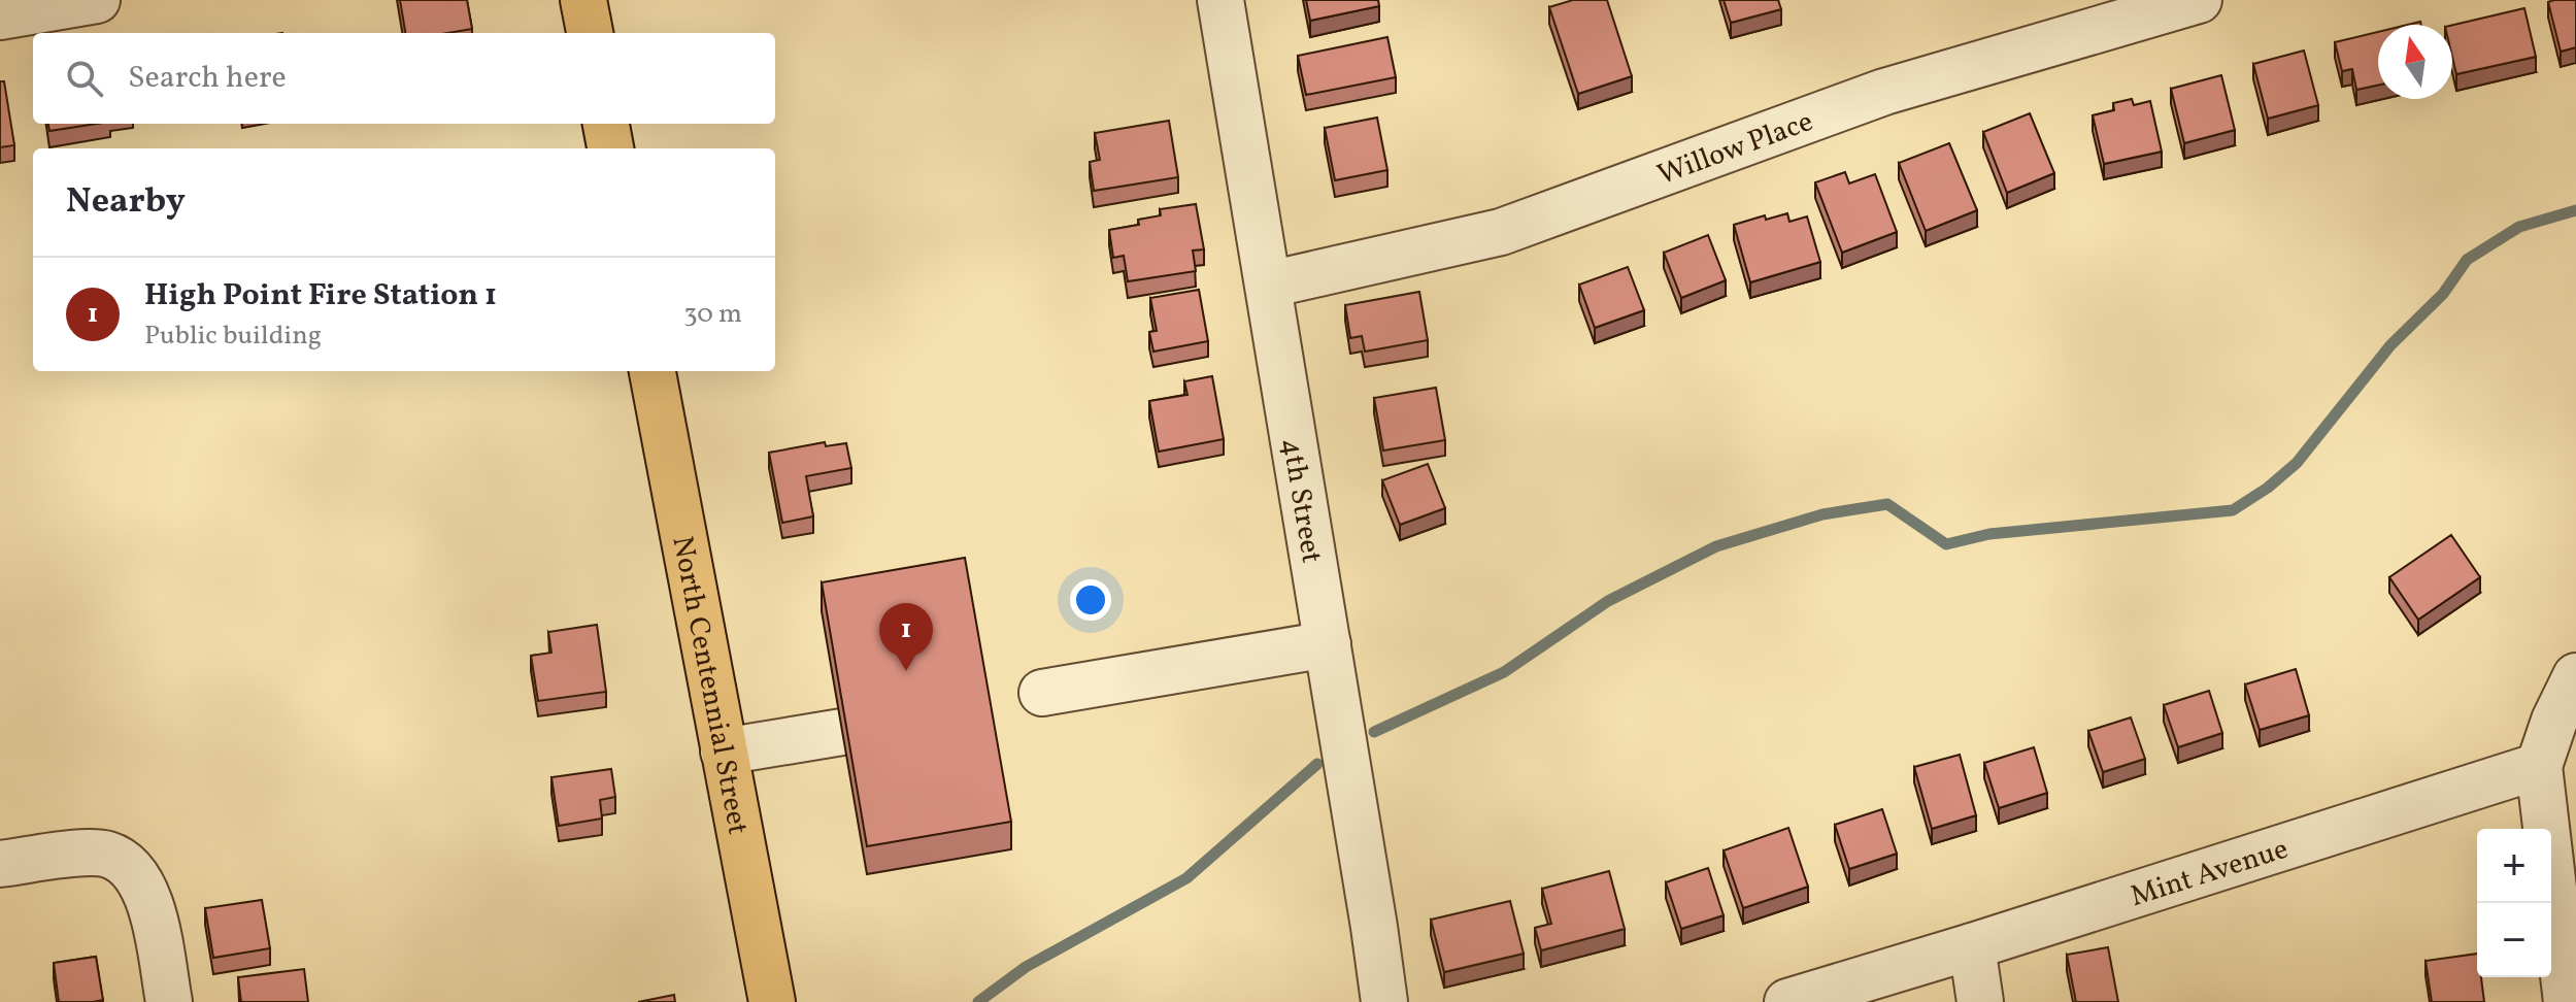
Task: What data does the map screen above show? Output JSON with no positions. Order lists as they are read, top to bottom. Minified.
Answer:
{"streets":{"main road":["North Centennial Street"],"street":["Willow Place","4th Street","Mint Avenue"]},"crossings":[["Willow Place","4th Street"]],"north":"top","page":{"search":"Search here","heading":"Nearby","list":[{"mark":"1","name":"High Point Fire Station 1","note":"Public building","value":"30 m"}],"pins":"1","map_buttons":["+","−"]}}
